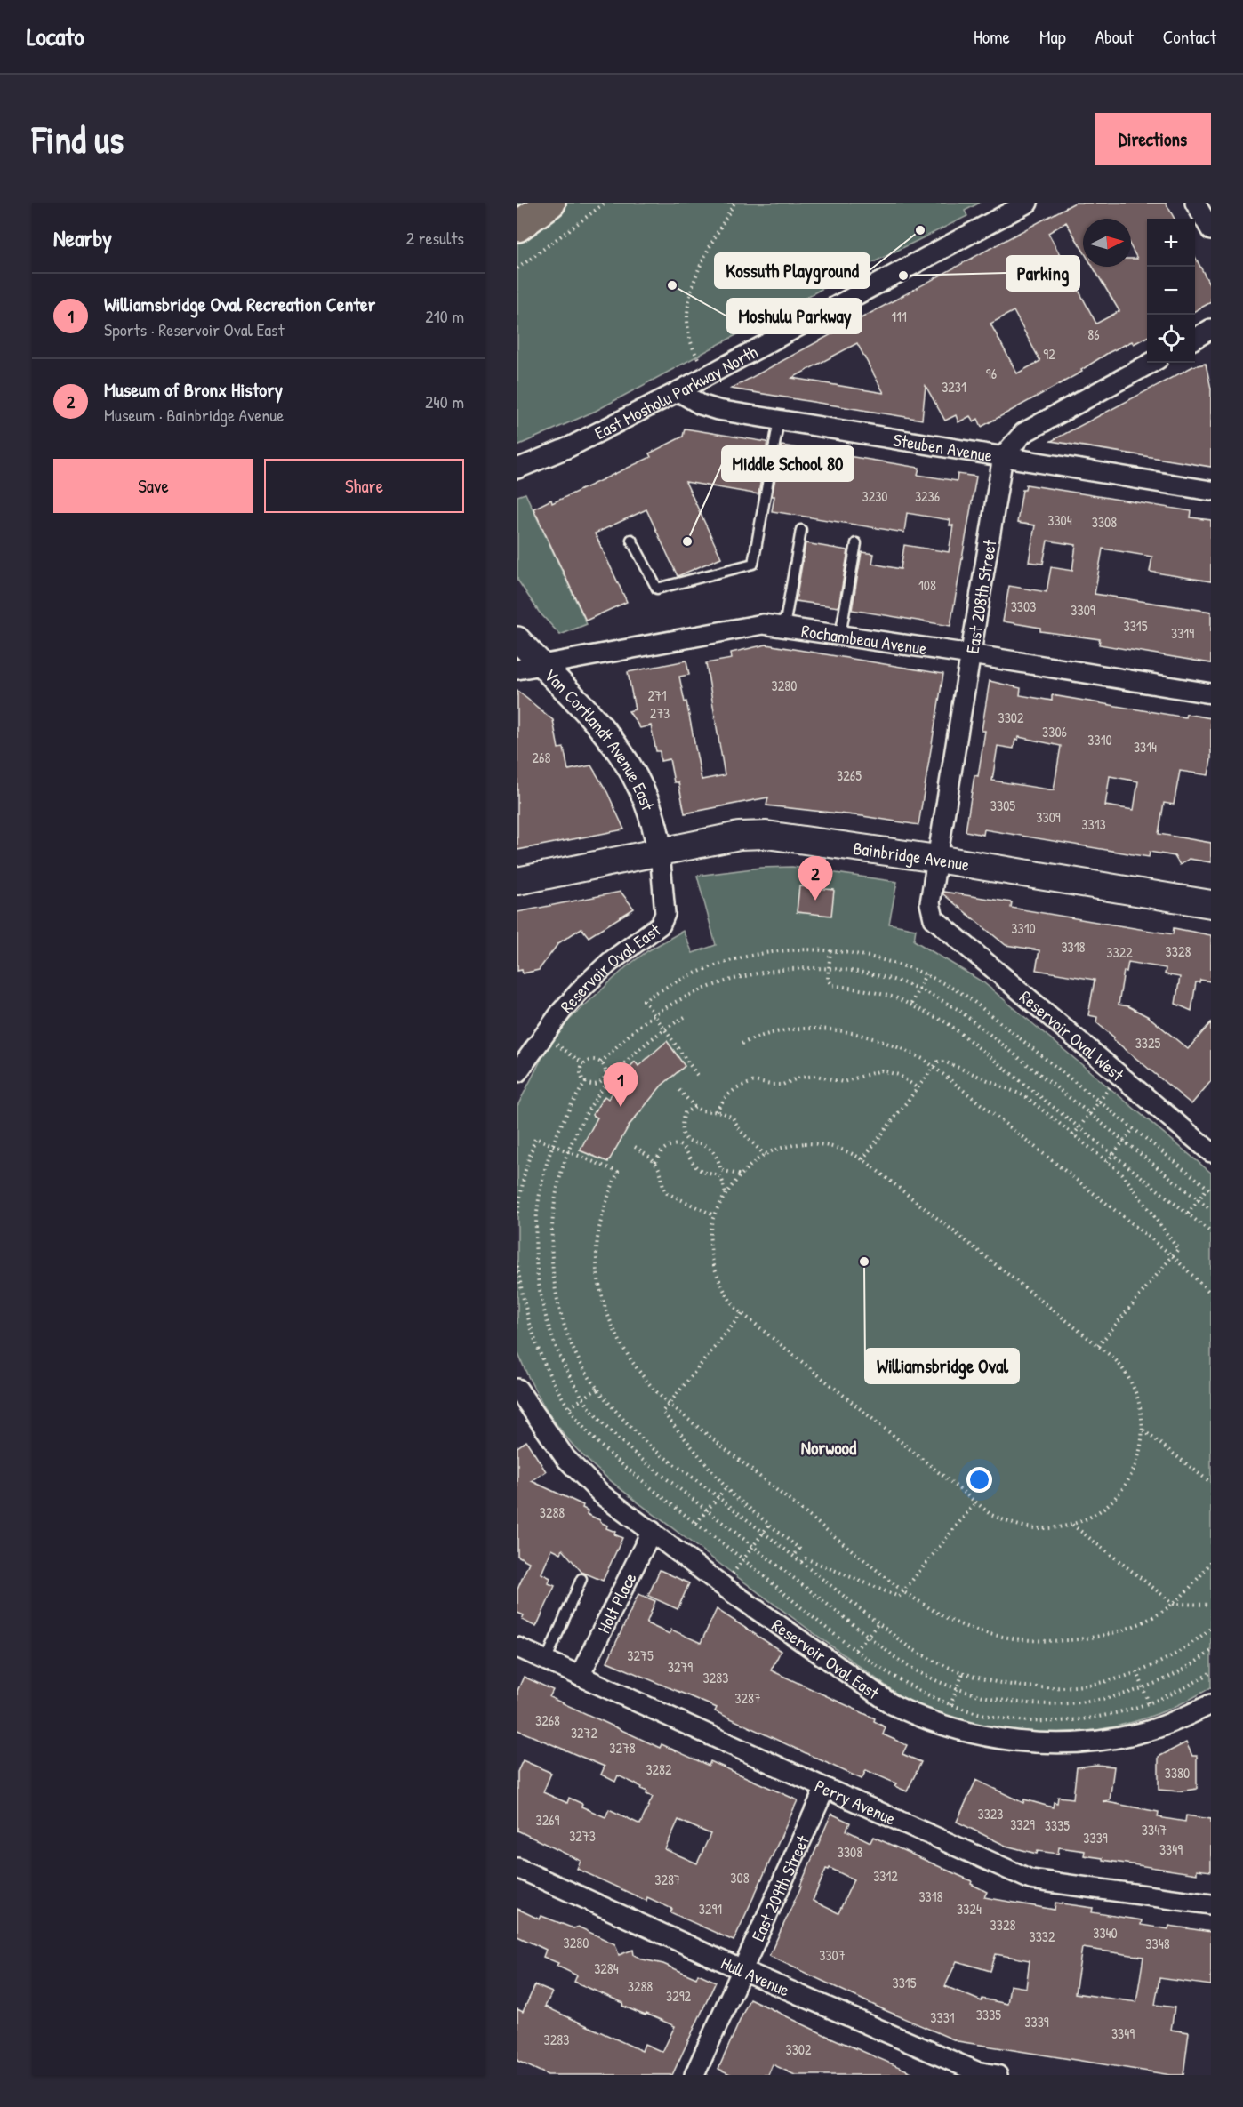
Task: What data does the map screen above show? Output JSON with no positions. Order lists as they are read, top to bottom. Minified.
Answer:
{"streets":{"main road":["Bainbridge Avenue"],"street":["East Mosholu Parkway North","Steuben Avenue","East 208th Street","Rochambeau Avenue","Van Cortlandt Avenue East","Reservoir Oval East","Reservoir Oval West","Holt Place","Perry Avenue","East 209th Street","Hull Avenue"]},"crossings":[["East Mosholu Parkway North","Steuben Avenue"],["Steuben Avenue","East 208th Street"],["East 208th Street","Rochambeau Avenue"],["East 208th Street","Bainbridge Avenue"],["East 208th Street","Reservoir Oval West"],["Rochambeau Avenue","Van Cortlandt Avenue East"],["Van Cortlandt Avenue East","Bainbridge Avenue"],["Van Cortlandt Avenue East","Reservoir Oval East"],["Bainbridge Avenue","Reservoir Oval East"],["Reservoir Oval East","Holt Place"],["Holt Place","Perry Avenue"],["Perry Avenue","East 209th Street"],["East 209th Street","Hull Avenue"]],"districts":["Norwood"],"places":["Kossuth Playground","Parking","Moshulu Parkway","Middle School 80","Williamsbridge Oval"],"house_numbers":["111","86","92","96","3231","3230","3236","3304","3308","108","3303","3309","3315","3319","3280","271","273","3302","3306","3310","3314","268","3265","3305","3309","3313","3310","3318","3328","3322","3325","3288","3275","3279","3283","3287","3268","3272","3278","3282","3380","3323","3269","3329","3335","3347","3273","3339","3349","3308","3312","308","3287","3318","3291","3324","3328","3340","3332","3280","3348","3307","3284","3315","3288","3292","3335","3331","3339","3349","3283","3302"],"north":"right","page":{"header":"Locato","nav":["Home","Map","About","Contact"],"buttons":["Directions",["Save","Share"]],"title":"Find us","heading":["Nearby","2 results"],"map_buttons":["+","−"],"list":[{"mark":"1","name":"Williamsbridge Oval Recreation Center","note":"Sports · Reservoir Oval East","value":"210 m"},{"mark":"2","name":"Museum of Bronx History","note":"Museum · Bainbridge Avenue","value":"240 m"}],"pins":["2","1"]}}
